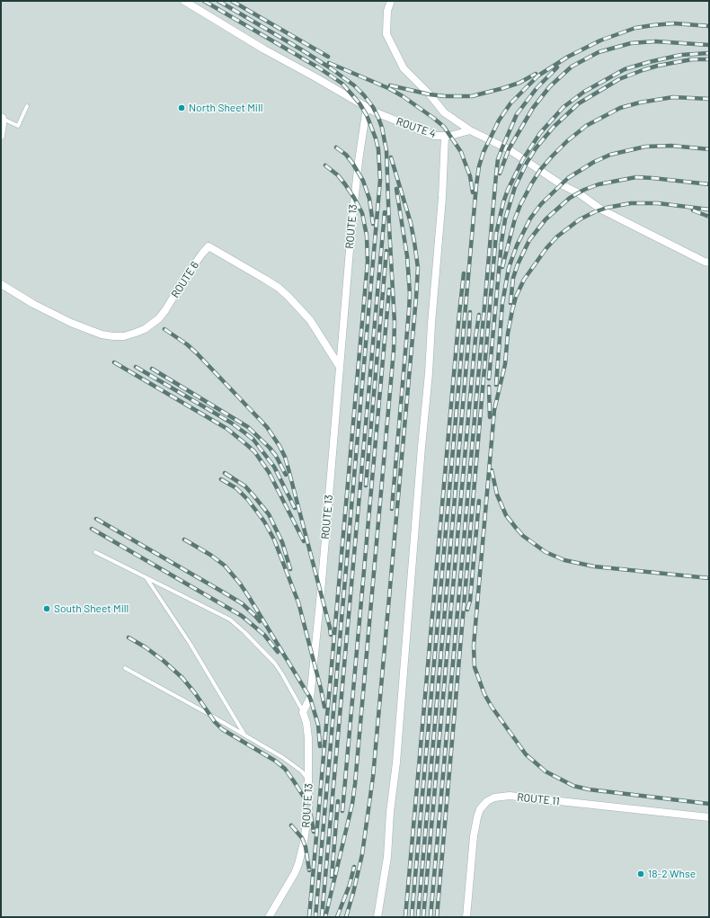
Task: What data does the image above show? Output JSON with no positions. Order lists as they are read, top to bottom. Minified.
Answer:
{"streets":{"street":["ROUTE 4","ROUTE 13","ROUTE 6","ROUTE 11"]},"crossings":[["ROUTE 4","ROUTE 13"],["ROUTE 13","ROUTE 6"]],"places":["North Sheet Mill","South Sheet Mill","18-2 Whse"]}
